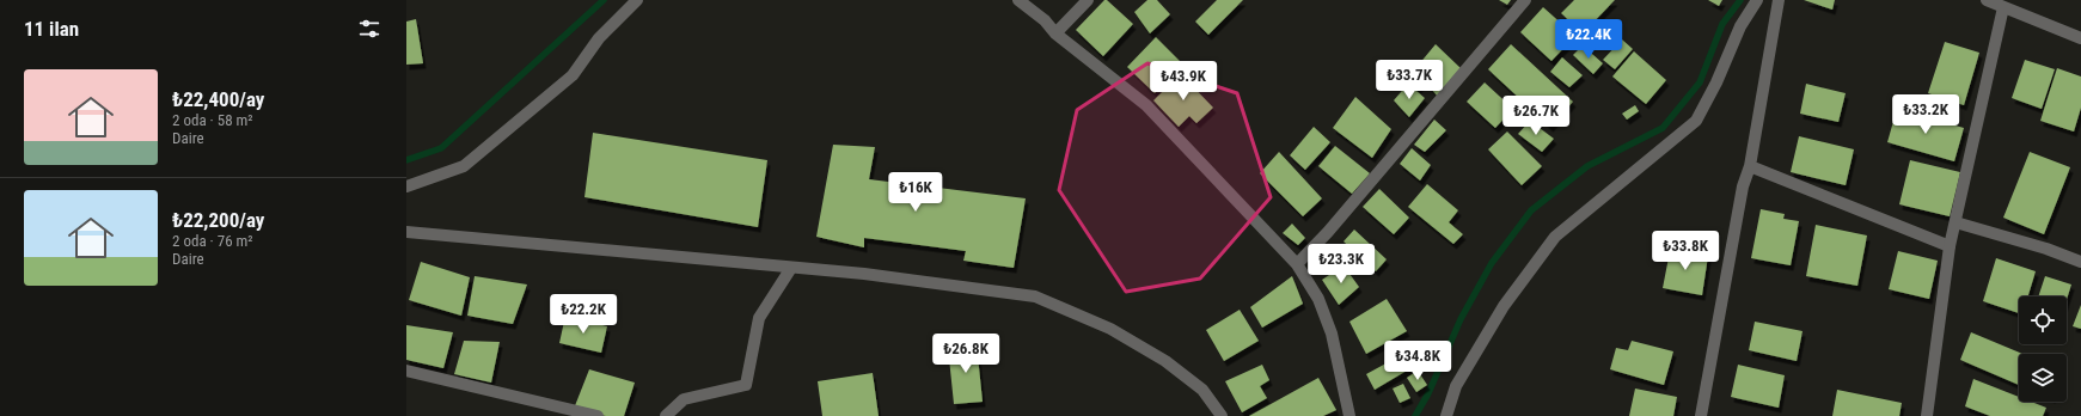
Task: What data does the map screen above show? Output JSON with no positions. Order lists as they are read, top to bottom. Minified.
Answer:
{"page":{"heading":"11 ilan","price":["₺22.4K","₺33.7K","₺43.9K","₺33.2K","₺26.7K","₺16K","₺33.8K","₺23.3K","₺22.2K","₺26.8K","₺34.8K"],"list":[{"name":"₺22,400/ay","note":"2 oda · 58 m² · Daire"},{"name":"₺22,200/ay","note":"2 oda · 76 m² · Daire"}]}}
